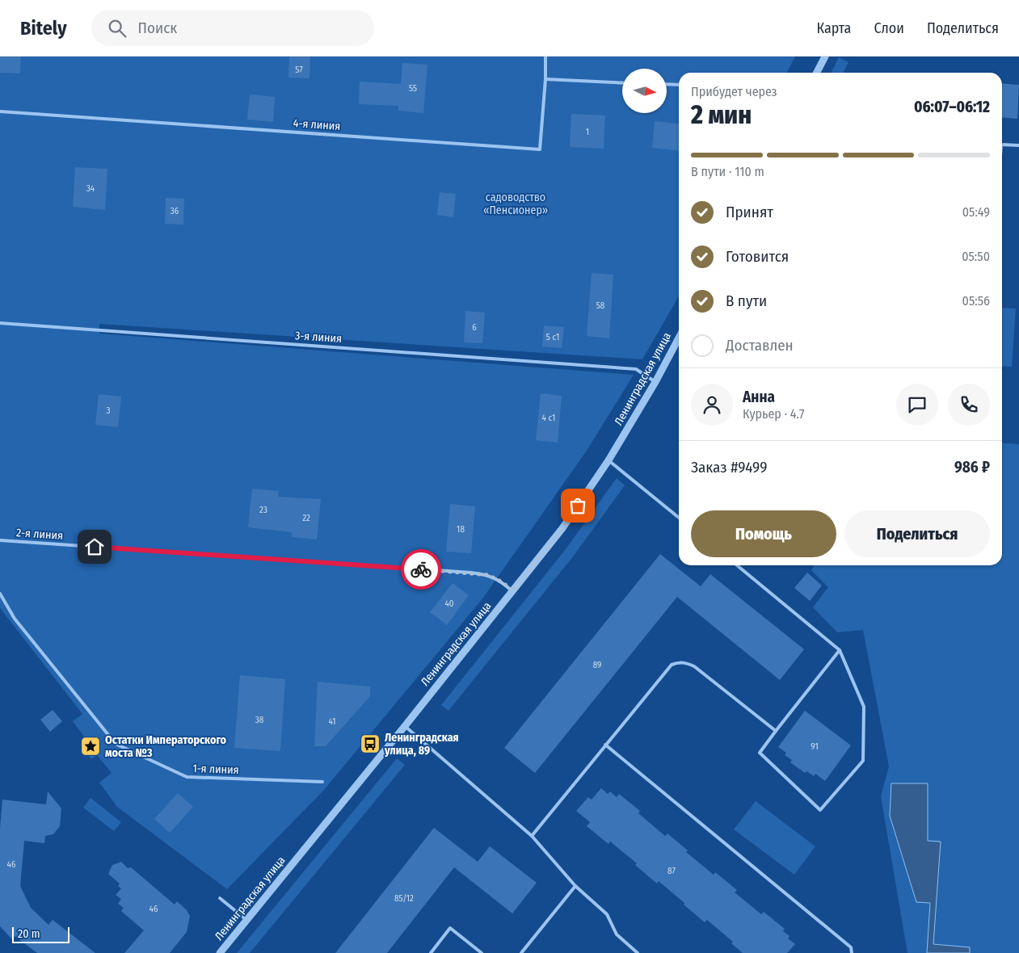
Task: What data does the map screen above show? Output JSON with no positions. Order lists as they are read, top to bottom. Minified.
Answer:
{"streets":{"street":["Ленинградская улица"],"lane":["4-я линия","3-я линия","2-я линия","1-я линия"]},"crossings":[["3-я линия","Ленинградская улица"],["Ленинградская улица","2-я линия"]],"parks":["садоводство «Пенсионер»"],"places":{"bus stop":["Ленинградская улица, 89"],"place":["Остатки Императорского моста №3"]},"house_numbers":["57","55","1","34","36","58","6","5 с1","3","4 с1","23","22","18","40","89","38","41","91","46","87","85/12","46"],"scale_bar":"20 m","north":"right","page":{"header":"Bitely","search":"Поиск","nav":["Карта","Слои","Поделиться"],"heading":["2 мин","Прибудет через","06:07–06:12"],"panel":["Анна","Курьер · 4.7","Заказ #9499","986 ₽"],"bar":"В пути · 110 m","list":[["Принят","05:49"],["Готовится","05:50"],["В пути","05:56"],"Доставлен"],"buttons":["Помощь","Поделиться"],"scale":"20 m"}}
